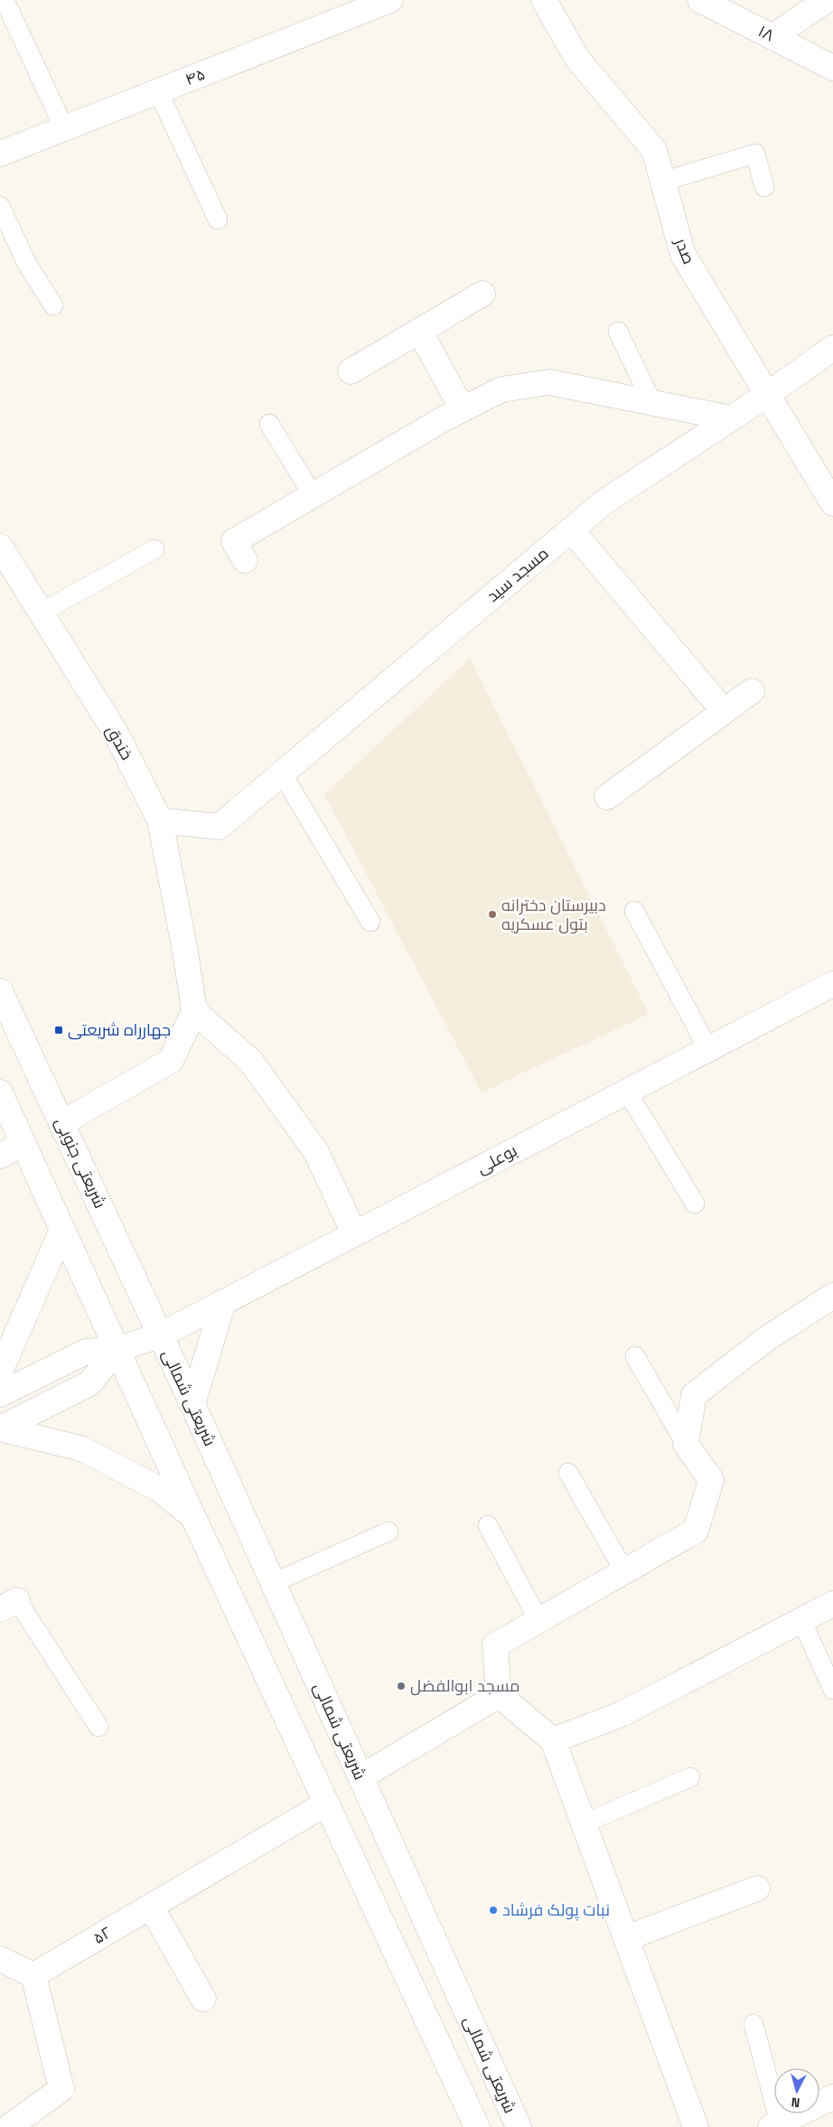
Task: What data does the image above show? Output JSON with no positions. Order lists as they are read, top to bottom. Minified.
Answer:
{"streets":{"street":["۱۸","۴۵","صدر","مسجد سید","خندق","بوعلی","شریعتی جنوبی","شریعتی شمالی","۵۲"]},"crossings":[["صدر","مسجد سید"],["بوعلی","شریعتی جنوبی"],["بوعلی","شریعتی شمالی"],["شریعتی جنوبی","شریعتی شمالی"]],"places":{"other":["دبیرستان دخترانه بتول عسکریه","مسجد ابوالفضل","نبات پولک فرشاد"],"transit":["جهارراه شریعتی"]},"north":"bottom"}
